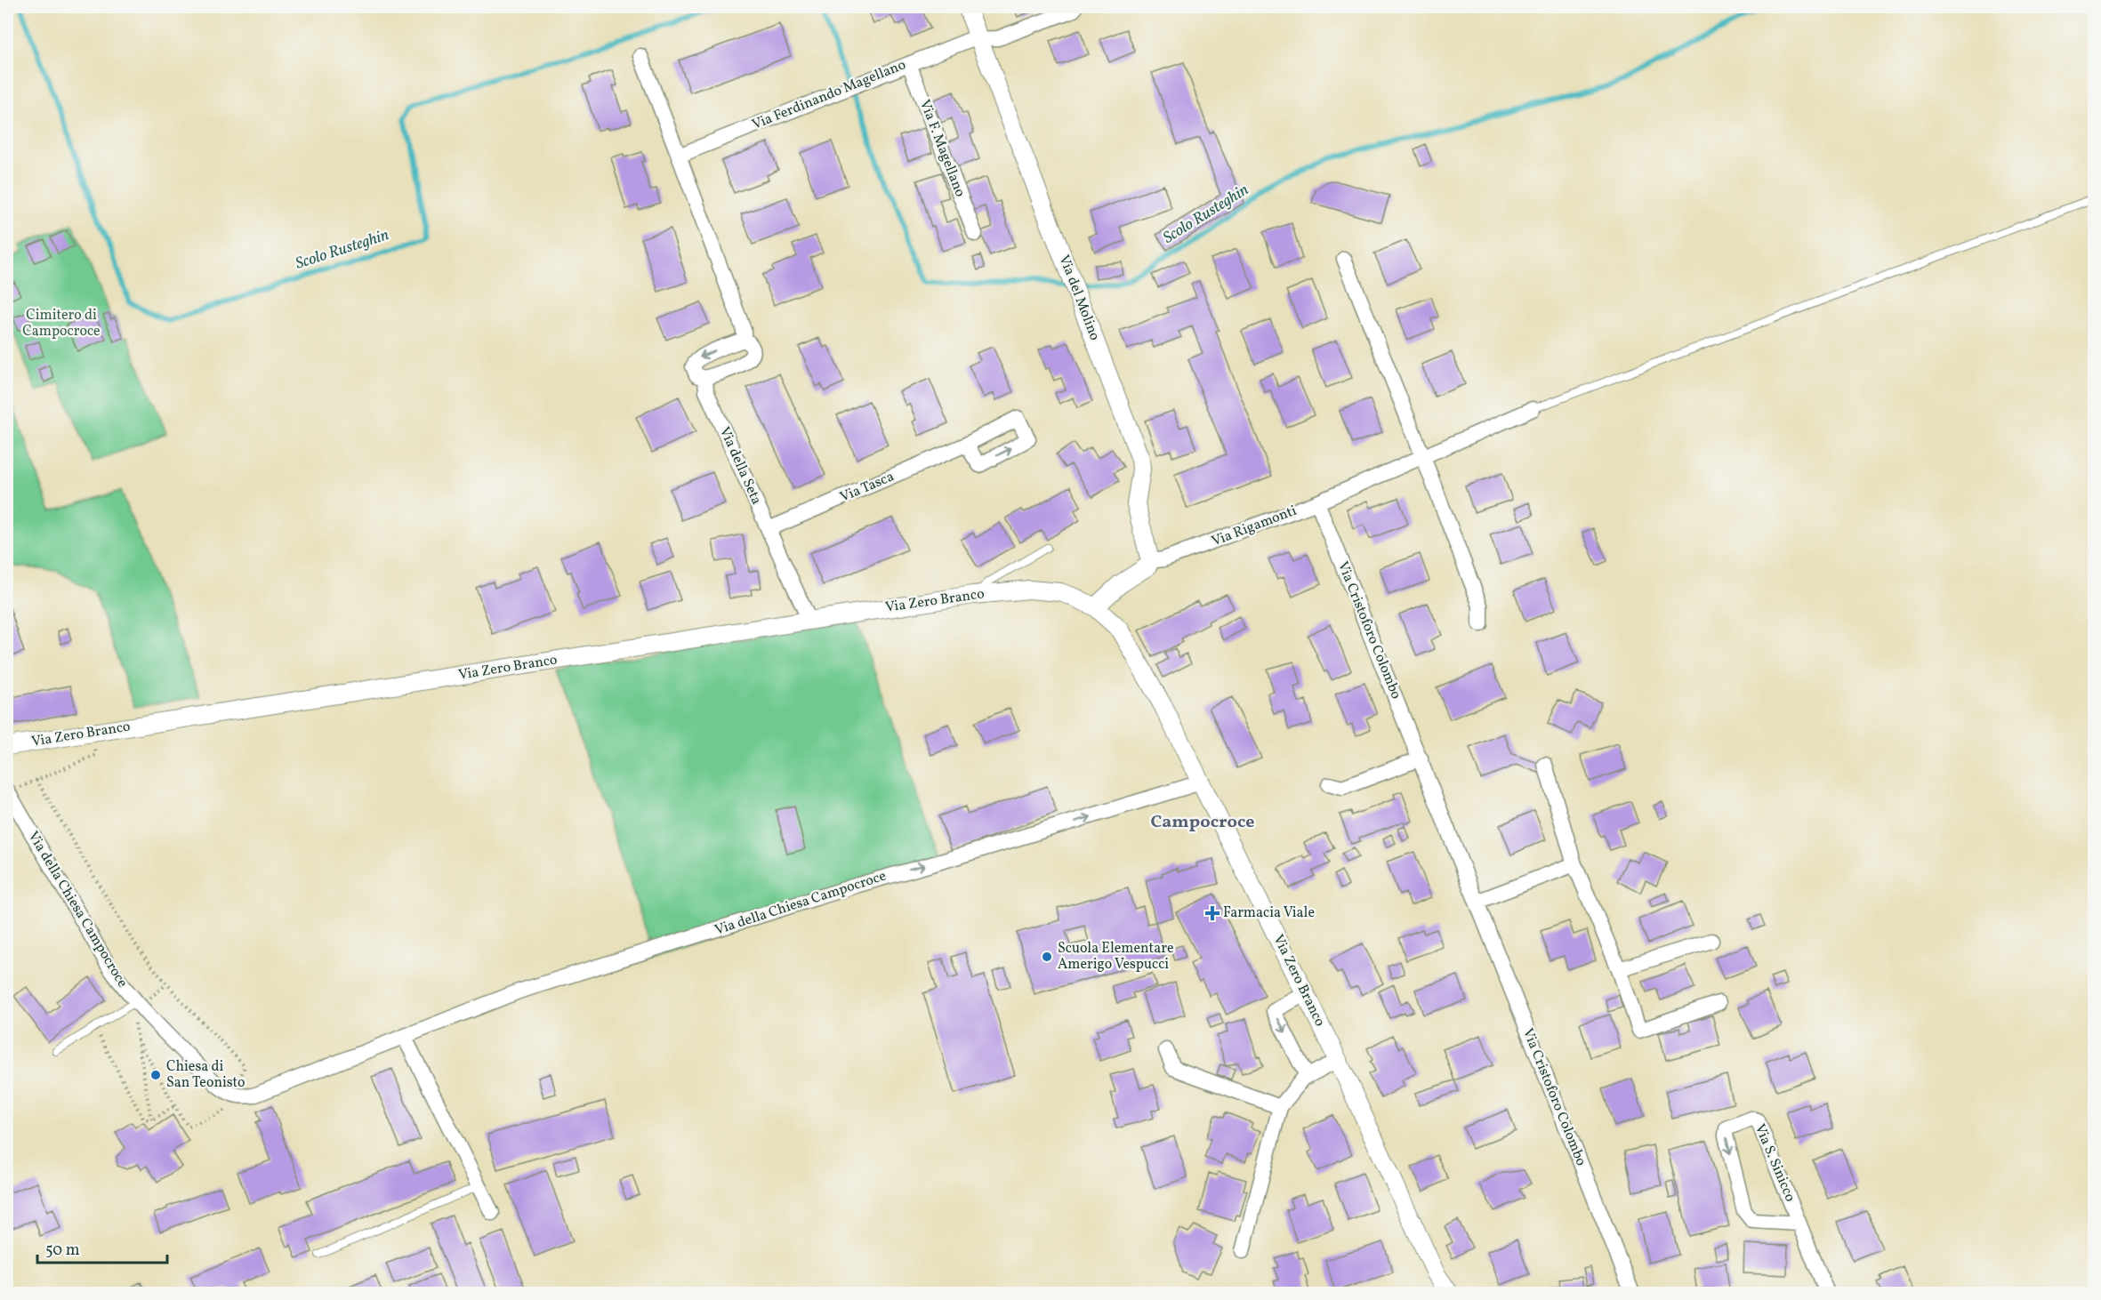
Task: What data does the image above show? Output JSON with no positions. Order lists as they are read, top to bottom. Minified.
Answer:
{"streets":{"street":["Via Ferdinando Magellano","Via F. Magellano","Via del Molino","Via della Seta","Via Tasca","Via Rigamonti","Via Zero Branco","Via Cristoforo Colombo","Via della Chiesa Campocroce","Via S. Sinicco"]},"crossings":[["Via Ferdinando Magellano","Via F. Magellano"],["Via Ferdinando Magellano","Via del Molino"],["Via del Molino","Via Rigamonti"],["Via della Seta","Via Tasca"],["Via della Seta","Via Zero Branco"],["Via Rigamonti","Via Zero Branco"],["Via Rigamonti","Via Cristoforo Colombo"],["Via Zero Branco","Via della Chiesa Campocroce"]],"one_way":["Via della Chiesa Campocroce"],"districts":["Campocroce"],"water":["Scolo Rusteghin"],"parks":["Cimitero di Campocroce"],"places":{"health":["Farmacia Viale"],"other":["Scuola Elementare Amerigo Vespucci","Chiesa di San Teonisto"]},"scale_bar":"50 m"}
